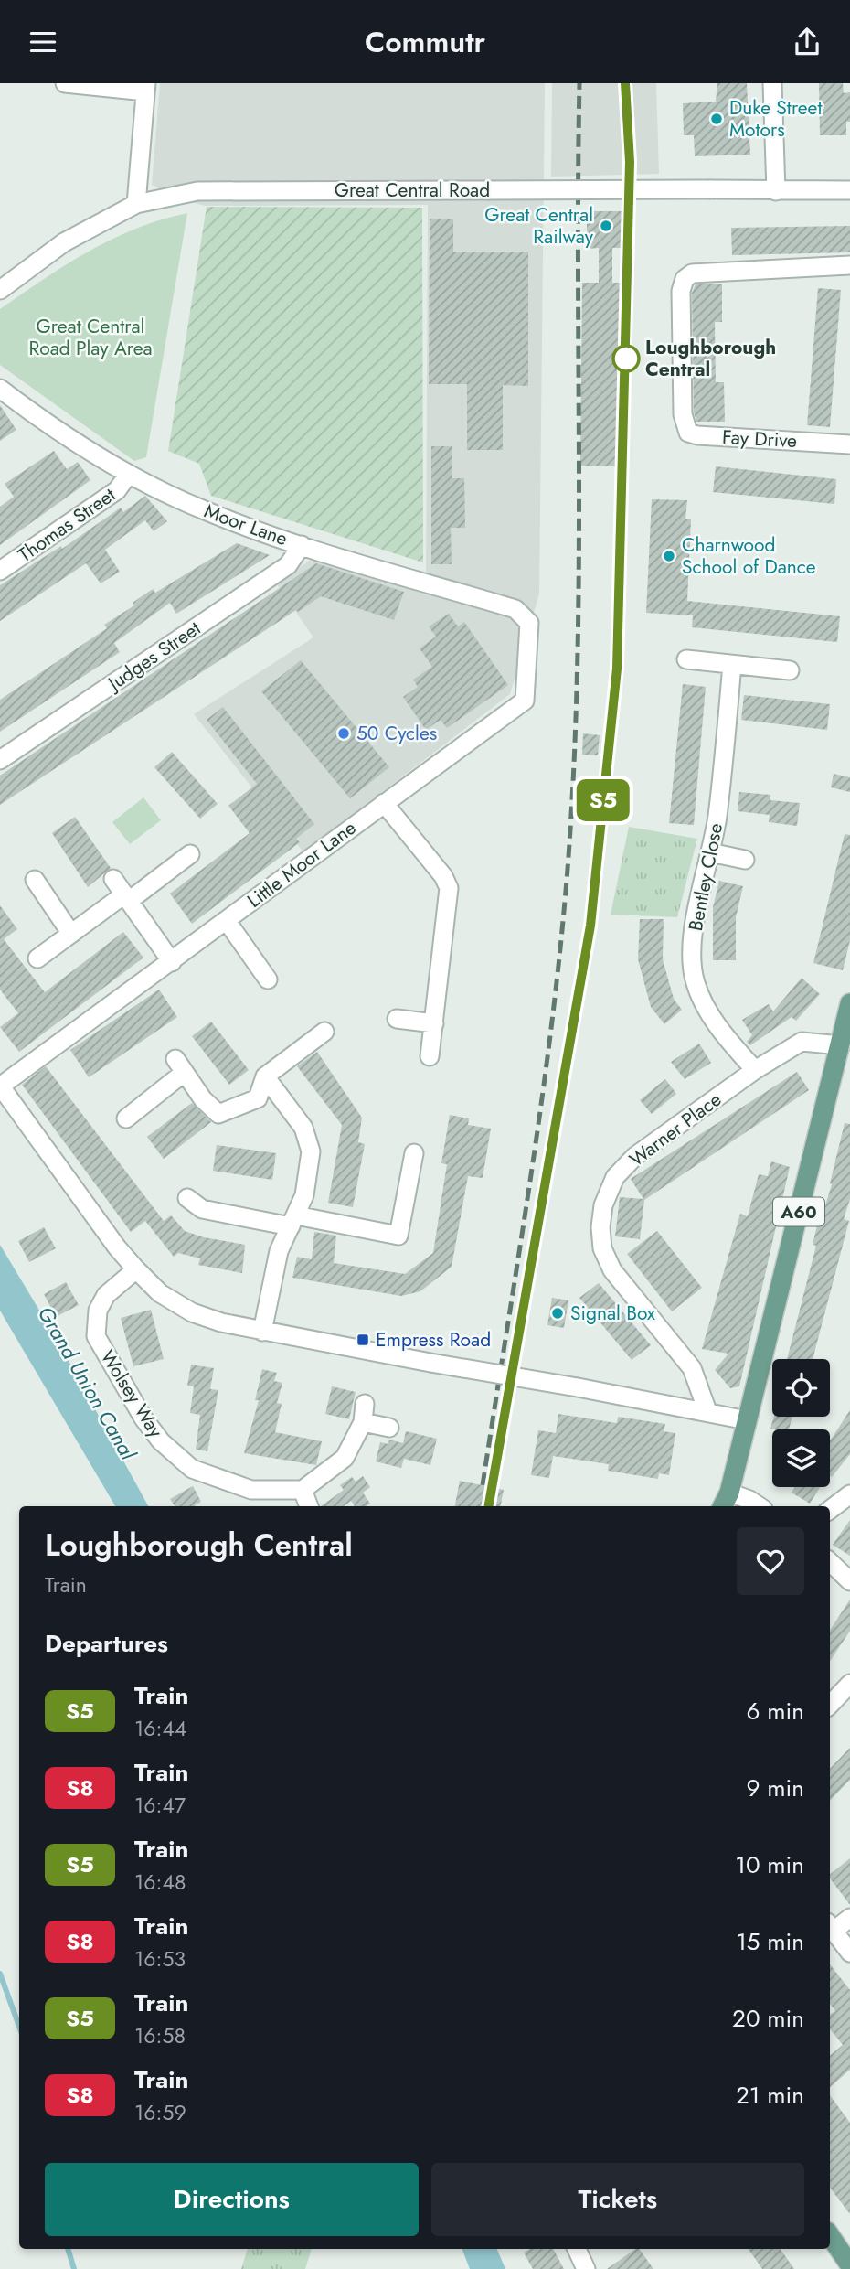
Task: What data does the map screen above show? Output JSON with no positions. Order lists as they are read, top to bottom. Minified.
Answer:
{"streets":{"main road":["A60"],"street":["Great Central Road","Fay Drive","Thomas Street","Moor Lane","Judges Street","Little Moor Lane","Bentley Close","Warner Place","Wolsey Way"]},"crossings":[["Thomas Street","Moor Lane"],["Moor Lane","Judges Street"],["Moor Lane","Little Moor Lane"],["Bentley Close","Warner Place"],["Warner Place","A60"]],"water":["Grand Union Canal"],"parks":["Great Central Road Play Area"],"places":{"other":["Duke Street Motors","Great Central Railway","Loughborough Central","Charnwood School of Dance","50 Cycles","Signal Box"],"transit":["Empress Road"]},"page":{"header":"Commutr","on_map":"S5","heading":[["Loughborough Central","Train"],"Departures"],"list":[{"mark":"S5","name":"Train","note":"16:44","value":"6 min"},{"mark":"S8","name":"Train","note":"16:47","value":"9 min"},{"mark":"S5","name":"Train","note":"16:48","value":"10 min"},{"mark":"S8","name":"Train","note":"16:53","value":"15 min"},{"mark":"S5","name":"Train","note":"16:58","value":"20 min"},{"mark":"S8","name":"Train","note":"16:59","value":"21 min"}],"buttons":["Directions","Tickets"]}}
